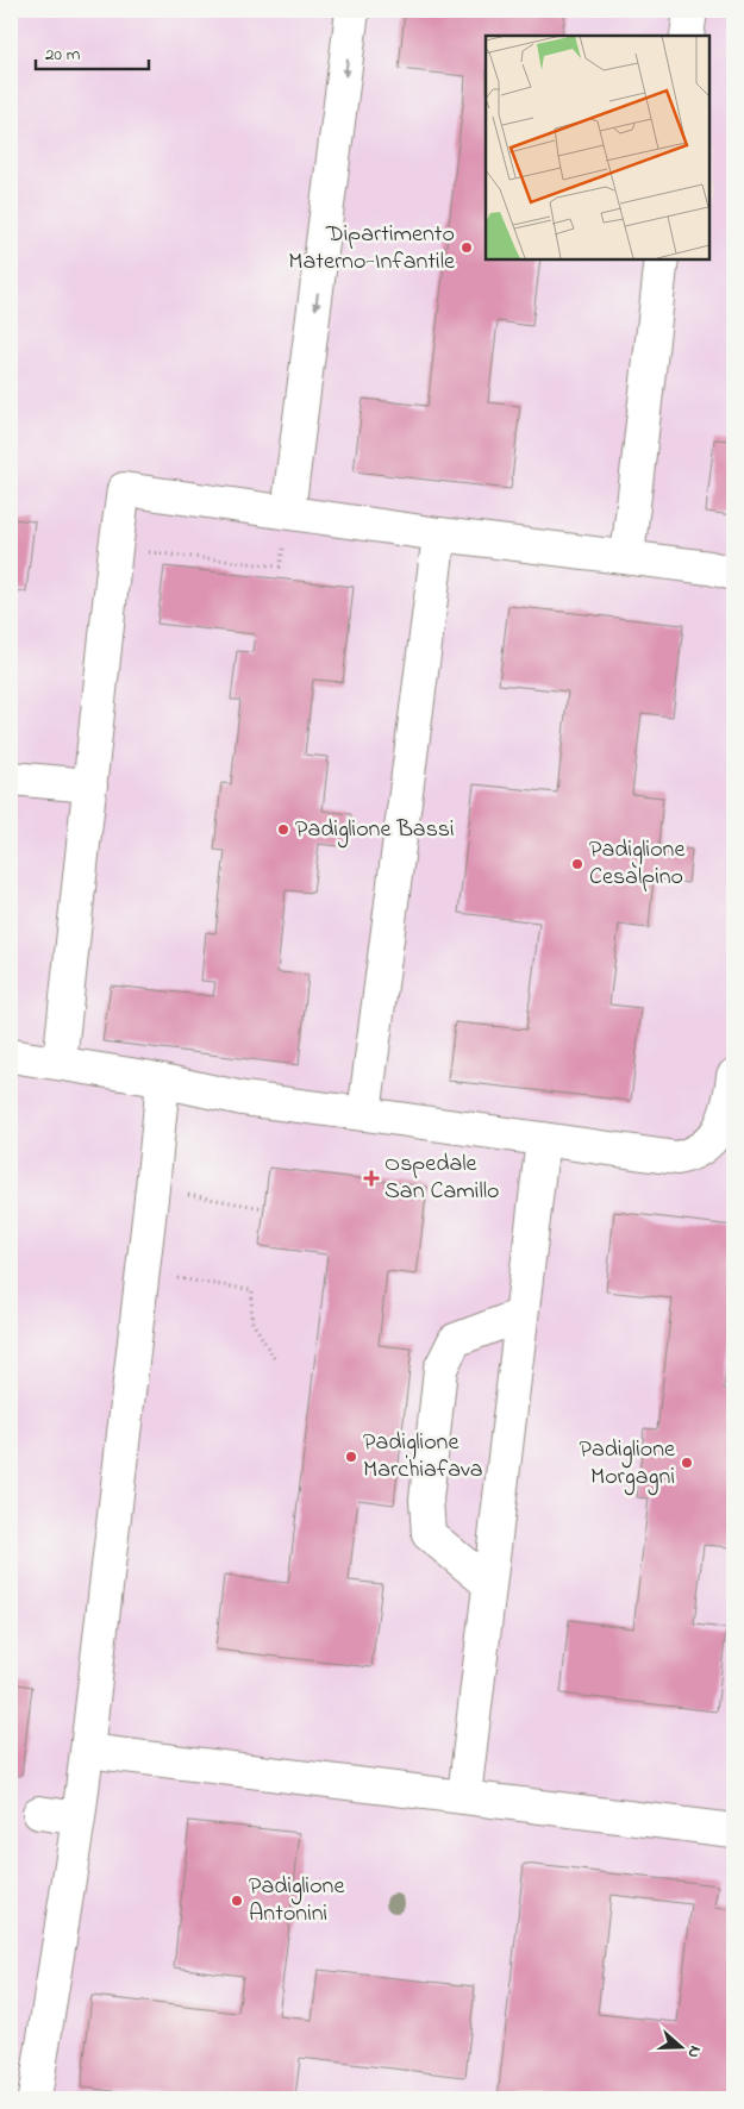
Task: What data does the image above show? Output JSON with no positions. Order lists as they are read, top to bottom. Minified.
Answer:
{"places":{"other":["Dipartimento Materno-Infantile","Padiglione Bassi","Padiglione Cesalpino","Padiglione Marchiafava","Padiglione Morgagni","Padiglione Antonini"],"health":["Ospedale San Camillo"]},"scale_bar":"20 m","north":"right"}
